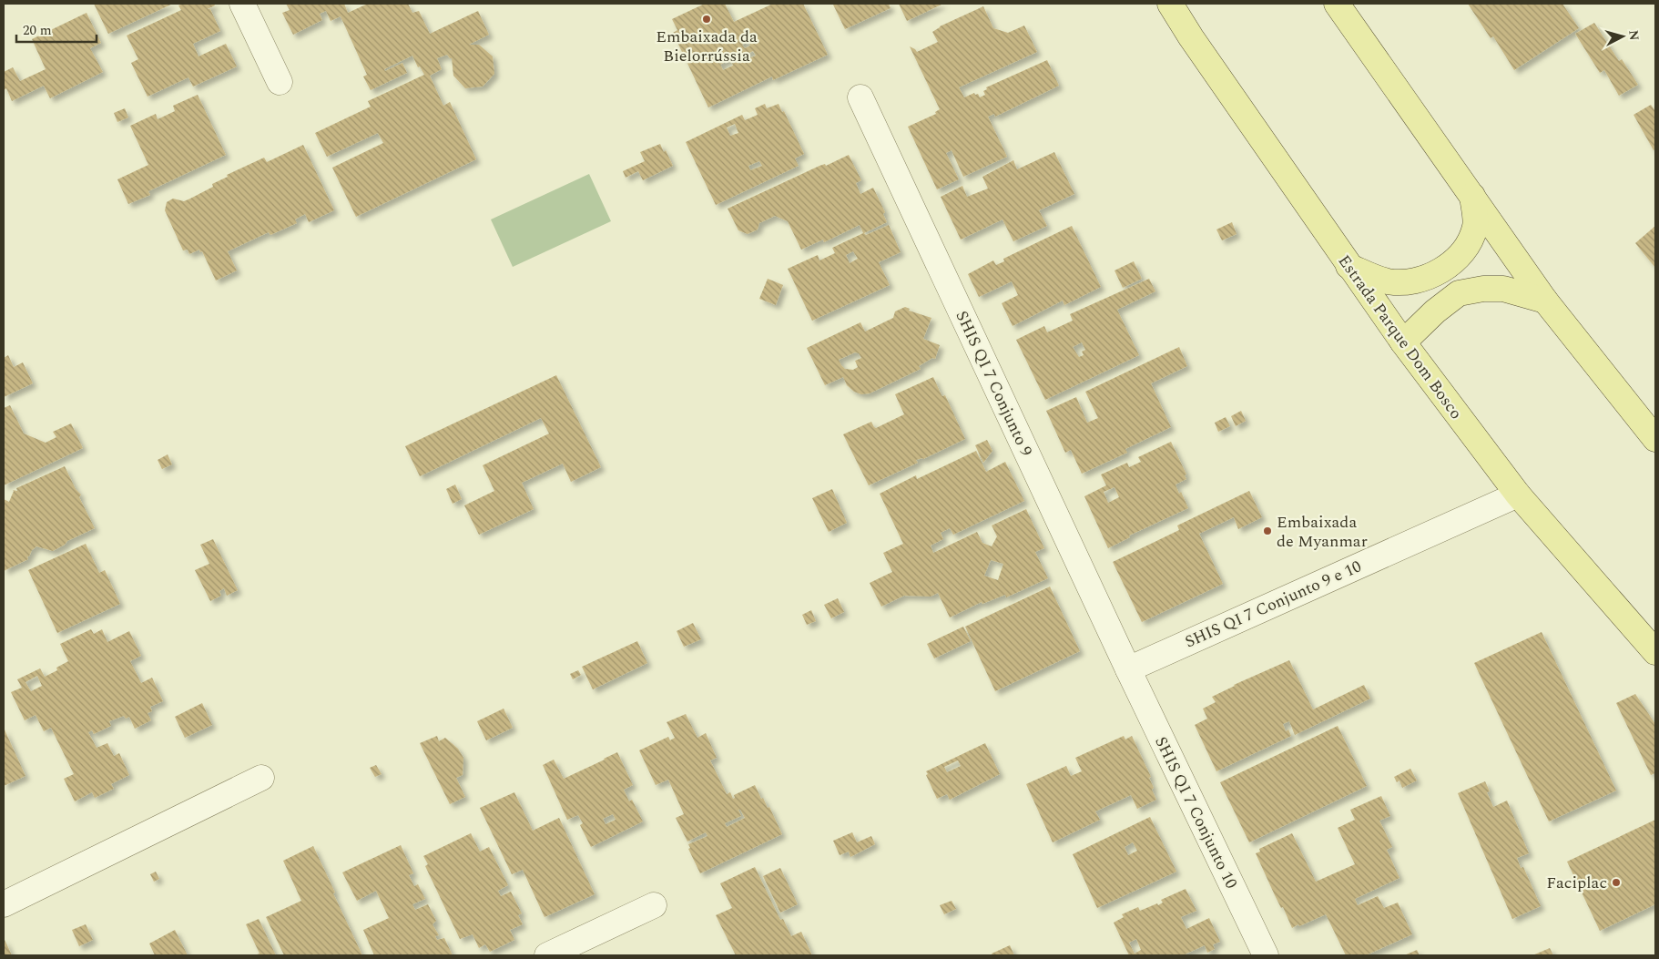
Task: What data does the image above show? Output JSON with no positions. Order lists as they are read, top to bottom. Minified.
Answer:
{"streets":{"main road":["Estrada Parque Dom Bosco"],"street":["SHIS QI 7 Conjunto 9","SHIS QI 7 Conjunto 9 e 10","SHIS QI 7 Conjunto 10"]},"crossings":[["Estrada Parque Dom Bosco","SHIS QI 7 Conjunto 9 e 10"],["SHIS QI 7 Conjunto 9","SHIS QI 7 Conjunto 9 e 10"],["SHIS QI 7 Conjunto 9","SHIS QI 7 Conjunto 10"],["SHIS QI 7 Conjunto 9 e 10","SHIS QI 7 Conjunto 10"]],"places":["Embaixada da Bielorrússia","Embaixada de Myanmar","Faciplac"],"scale_bar":"20 m","north":"right"}
